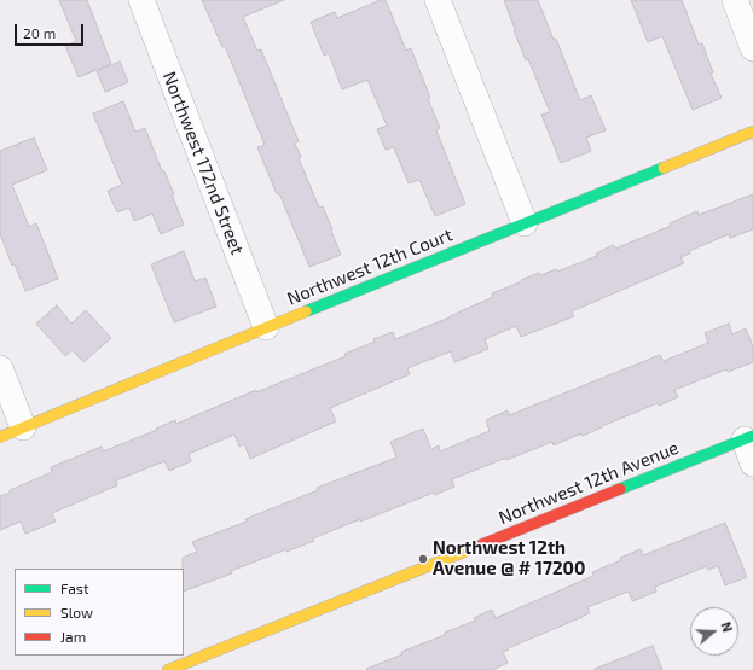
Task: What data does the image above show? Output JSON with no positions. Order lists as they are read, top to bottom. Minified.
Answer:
{"streets":{"street":["Northwest 172nd Street","Northwest 12th Court","Northwest 12th Avenue"]},"crossings":[["Northwest 172nd Street","Northwest 12th Court"]],"places":["Northwest 12th Avenue @ # 17200"],"legend":["Fast","Slow","Jam"],"scale_bar":"20 m","north":"right"}
